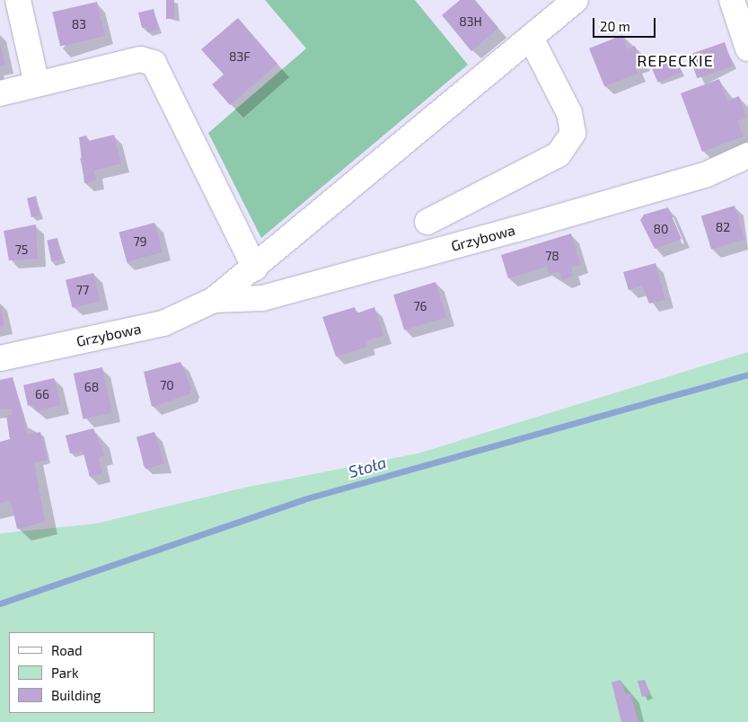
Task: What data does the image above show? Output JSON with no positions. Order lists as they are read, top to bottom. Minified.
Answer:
{"streets":{"street":["Grzybowa"]},"districts":["REPECKIE"],"water":["Stoła"],"house_numbers":["83H","83","83F","82","80","79","75","78","77","76","70","68","66"],"legend":["Road","Park","Building"],"scale_bar":"20 m"}
